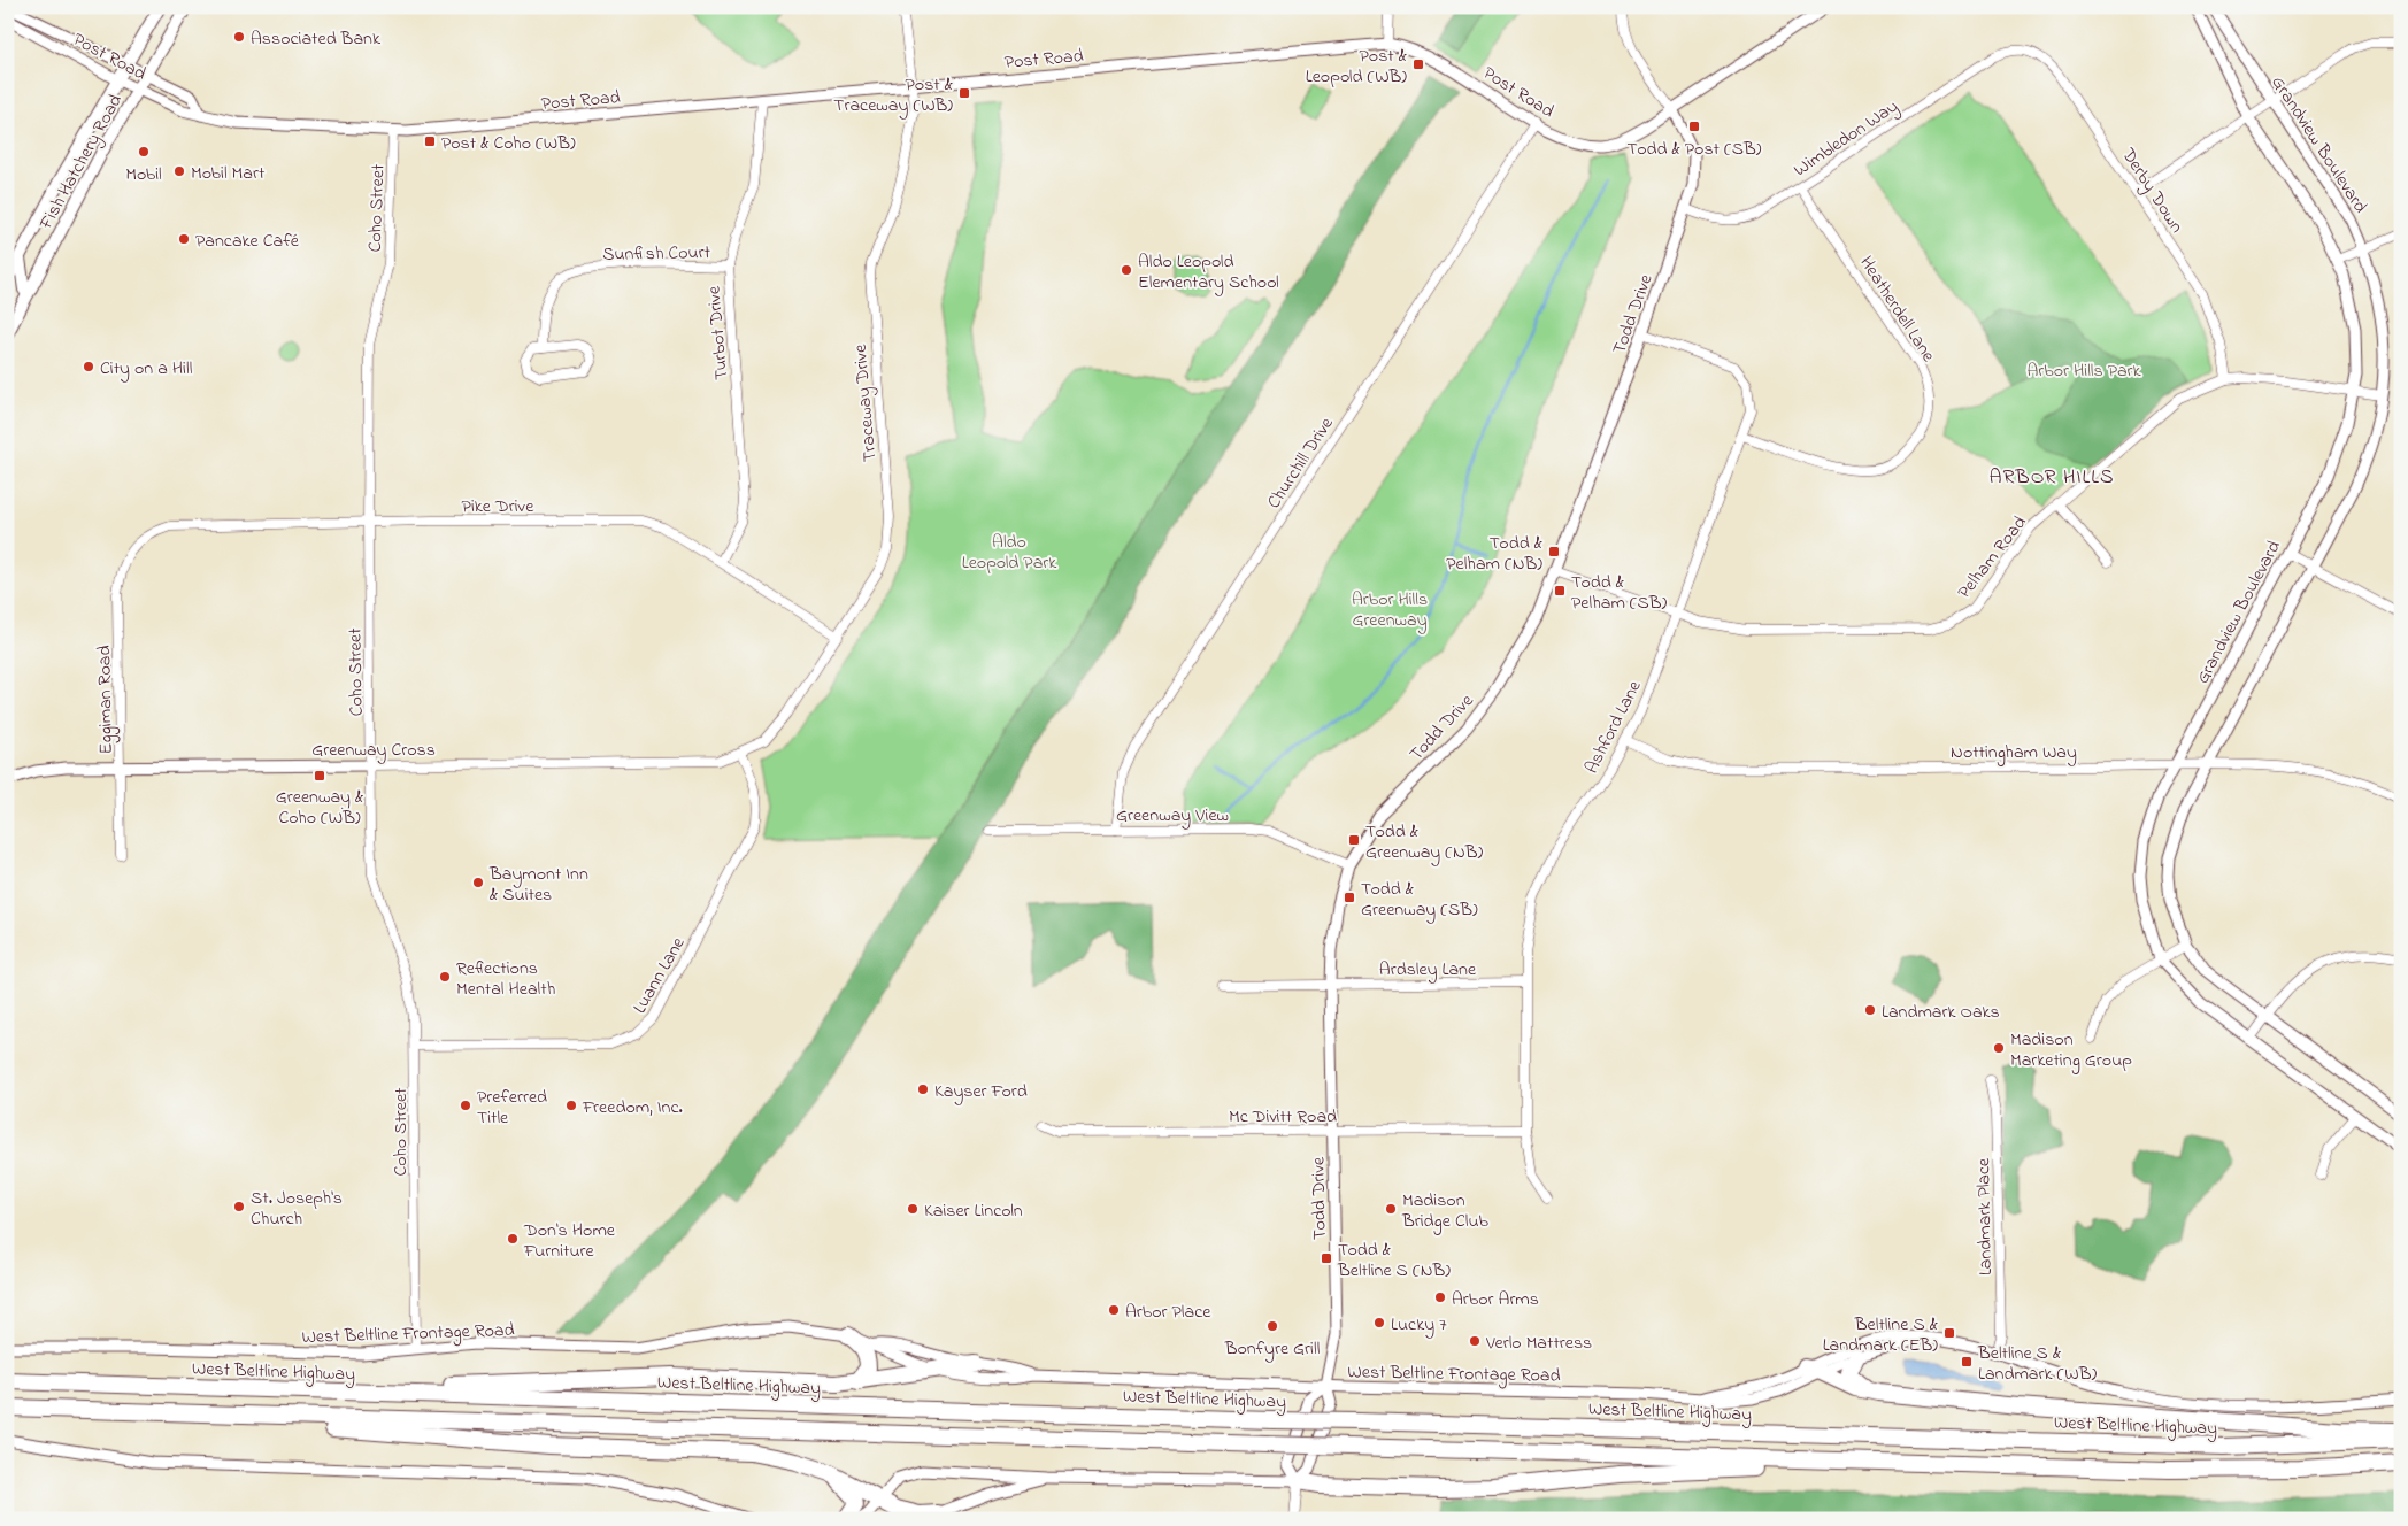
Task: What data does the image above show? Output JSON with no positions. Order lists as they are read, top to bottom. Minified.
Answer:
{"streets":{"highway":["West Beltline Highway"],"main road":["Fish Hatchery Road"],"street":["Post Road","Wimbledon Way","Grandview Boulevard","Derby Down","Coho Street","Sunfish Court","Heatherdell Lane","Todd Drive","Turbot Drive","Traceway Drive","Churchill Drive","Pike Drive","Pelham Road","Eggiman Road","Ashford Lane","Greenway Cross","Nottingham Way","Greenway View","Ardsley Lane","Luann Lane","Mc Divitt Road","Landmark Place","West Beltline Frontage Road"]},"crossings":[["Post Road","Fish Hatchery Road"],["Post Road","Coho Street"],["Post Road","Todd Drive"],["Post Road","Turbot Drive"],["Post Road","Traceway Drive"],["Post Road","Churchill Drive"],["Wimbledon Way","Derby Down"],["Wimbledon Way","Heatherdell Lane"],["Wimbledon Way","Todd Drive"],["Grandview Boulevard","Pelham Road"],["Grandview Boulevard","Nottingham Way"],["Derby Down","Pelham Road"],["Coho Street","Pike Drive"],["Coho Street","Greenway Cross"],["Coho Street","Luann Lane"],["Coho Street","West Beltline Frontage Road"],["Sunfish Court","Turbot Drive"],["Heatherdell Lane","Ashford Lane"],["Todd Drive","Pelham Road"],["Todd Drive","Ashford Lane"],["Todd Drive","Greenway View"],["Todd Drive","Ardsley Lane"],["Todd Drive","Mc Divitt Road"],["Todd Drive","West Beltline Frontage Road"],["Turbot Drive","Pike Drive"],["Traceway Drive","Pike Drive"],["Traceway Drive","Greenway Cross"],["Traceway Drive","Luann Lane"],["Churchill Drive","Greenway View"],["Pike Drive","Eggiman Road"],["Pelham Road","Ashford Lane"],["Eggiman Road","Greenway Cross"],["Ashford Lane","Nottingham Way"],["Ashford Lane","Ardsley Lane"],["Ashford Lane","Mc Divitt Road"],["Greenway Cross","Luann Lane"],["Landmark Place","West Beltline Frontage Road"]],"districts":["ARBOR HILLS"],"parks":["Arbor Hills Park","Aldo Leopold Park","Arbor Hills Greenway"],"places":{"other":["Associated Bank","Mobil","Mobil Mart","Pancake Café","Aldo Leopold Elementary School","City on a Hill","Baymont Inn & Suites","Reflections Mental Health","Landmark Oaks","Madison Marketing Group","Kayser Ford","Preferred Title","Freedom, Inc.","St. Joseph's Church","Kaiser Lincoln","Madison Bridge Club","Don's Home Furniture","Arbor Arms","Arbor Place","Lucky 7","Bonfyre Grill","Verlo Mattress"],"transit":["Post & Leopold (WB)","Post & Traceway (WB)","Todd & Post (SB)","Post & Coho (WB)","Todd & Pelham (NB)","Todd & Pelham (SB)","Greenway & Coho (WB)","Todd & Greenway (NB)","Todd & Greenway (SB)","Todd & Beltline S (NB)","Beltline S & Landmark (EB)","Beltline S & Landmark (WB)"]}}
